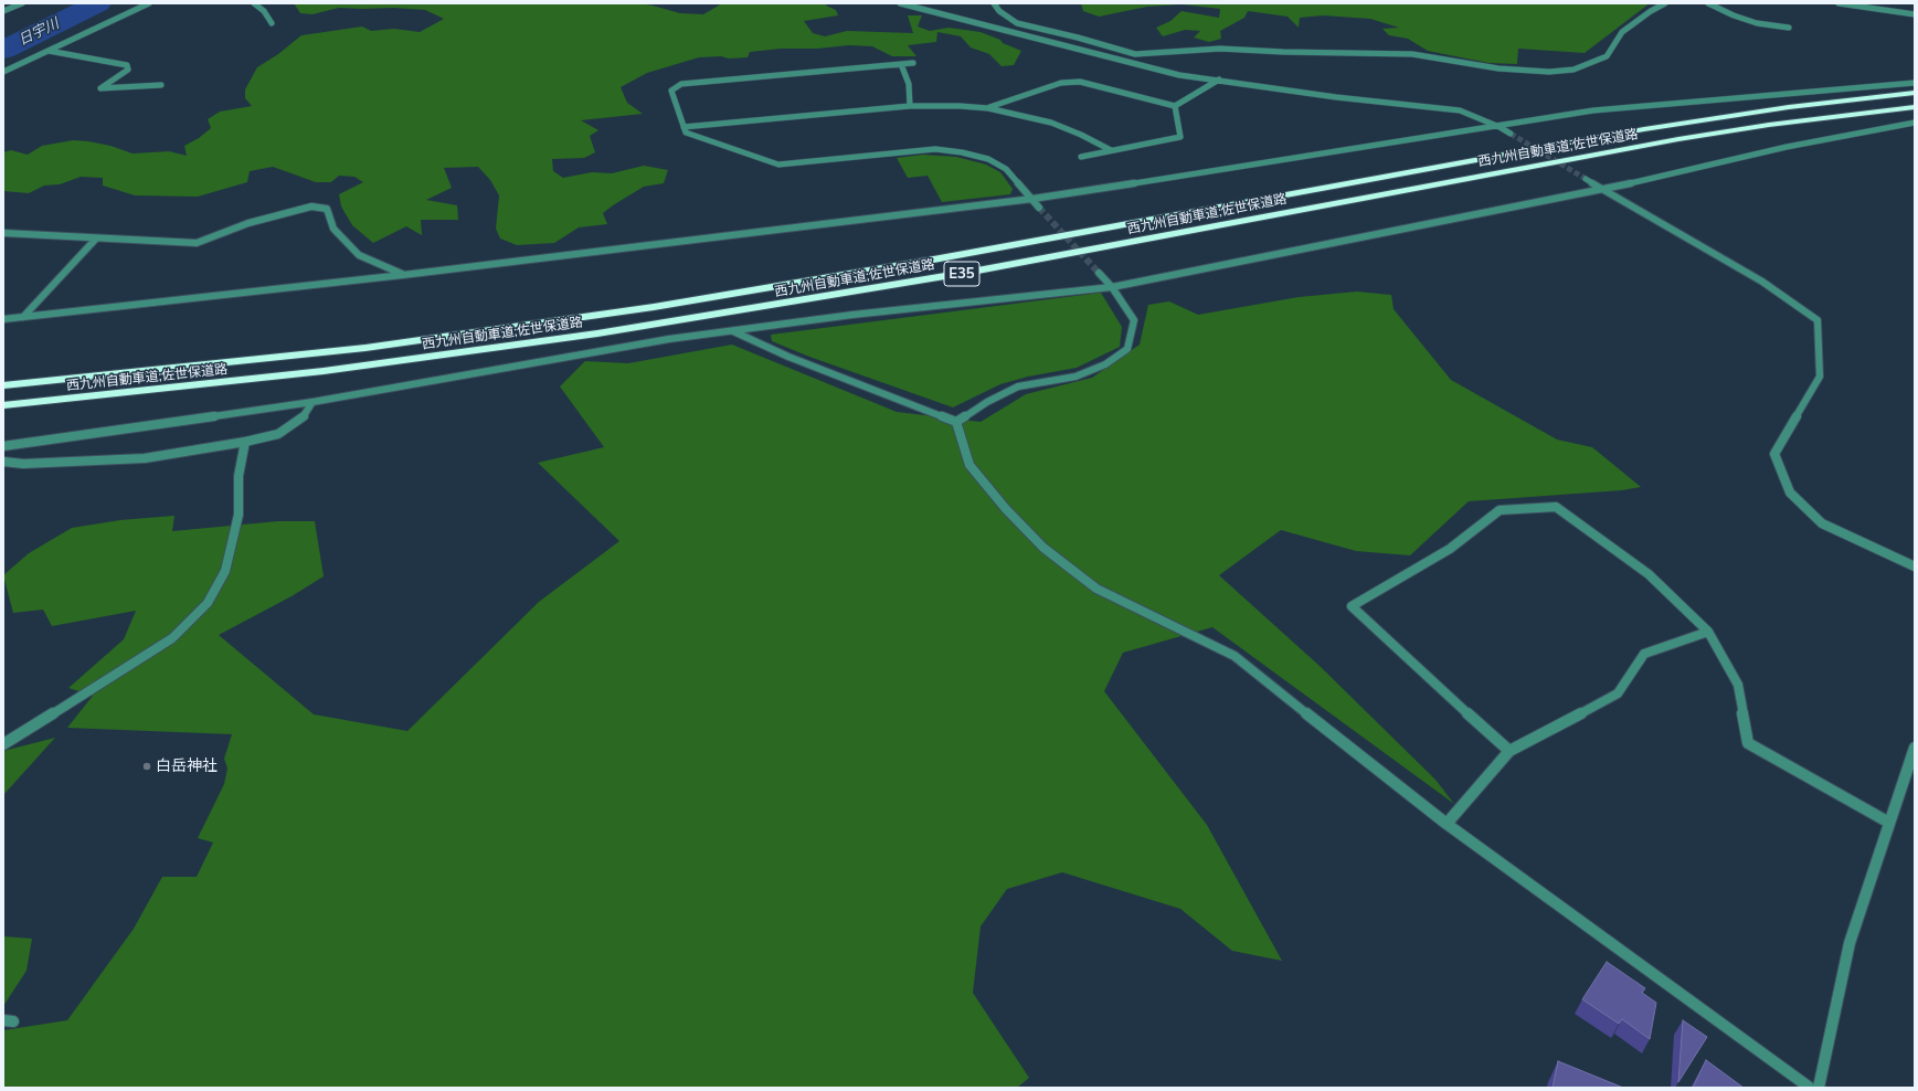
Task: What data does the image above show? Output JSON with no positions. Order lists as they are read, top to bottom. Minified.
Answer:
{"streets":{"highway":["西九州自動車道;佐世保道路","E35"]},"water":["日宇川"],"places":["白岳神社"]}
